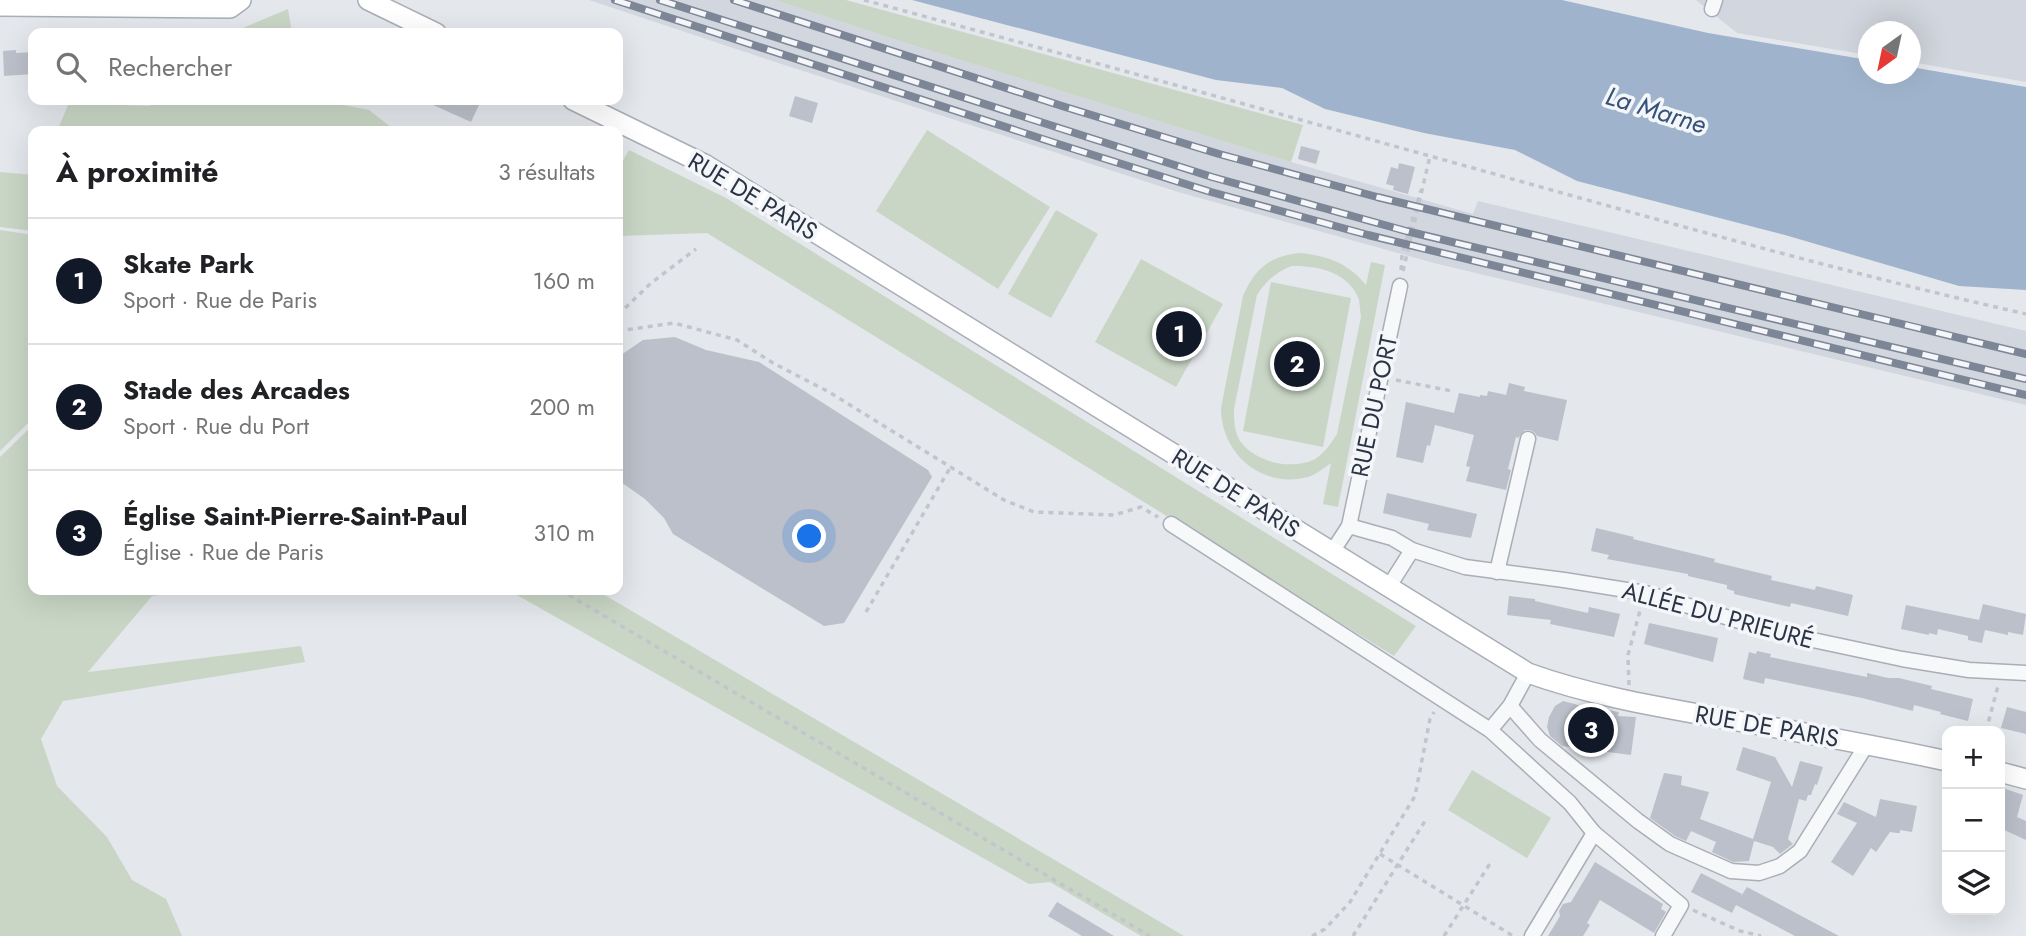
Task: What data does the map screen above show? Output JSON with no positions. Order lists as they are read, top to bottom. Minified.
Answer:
{"streets":{"main road":["RUE DE PARIS"],"street":["RUE DU PORT","ALLÉE DU PRIEURÉ"]},"crossings":[["RUE DU PORT","ALLÉE DU PRIEURÉ"]],"water":["La Marne"],"north":"bottom left","page":{"search":"Rechercher","heading":["À proximité","3 résultats"],"list":[{"mark":"1","name":"Skate Park","note":"Sport · Rue de Paris","value":"160 m"},{"mark":"2","name":"Stade des Arcades","note":"Sport · Rue du Port","value":"200 m"},{"mark":"3","name":"Église Saint-Pierre-Saint-Paul","note":"Église · Rue de Paris","value":"310 m"}],"pins":["1","2","3"],"map_buttons":["+","−"]}}
